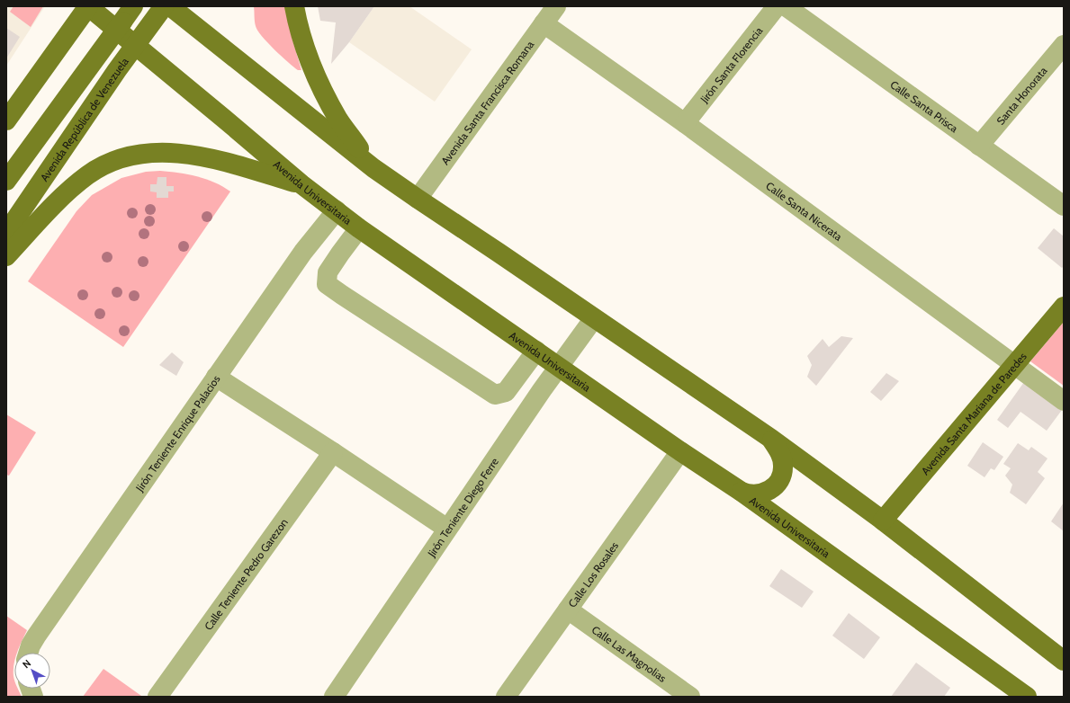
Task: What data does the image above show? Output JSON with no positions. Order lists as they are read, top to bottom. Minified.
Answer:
{"streets":{"main road":["Avenida República de Venezuela","Avenida Universitaria","Avenida Santa Mariana de Paredes"],"street":["Jirón Santa Florencia","Santa Honorata","Avenida Santa Francisca Romana","Calle Santa Prisca","Calle Santa Nicerata","Jirón Teniente Enrique Palacios","Jirón Teniente Diego Ferre","Calle Los Rosales","Calle Teniente Pedro Garezon","Calle Las Magnolias"]},"crossings":[["Jirón Santa Florencia","Calle Santa Nicerata"],["Santa Honorata","Calle Santa Prisca"],["Avenida Santa Francisca Romana","Calle Santa Nicerata"],["Avenida República de Venezuela","Avenida Universitaria"],["Avenida Universitaria","Jirón Teniente Enrique Palacios"],["Avenida Universitaria","Jirón Teniente Diego Ferre"],["Avenida Universitaria","Calle Los Rosales"],["Calle Santa Nicerata","Avenida Santa Mariana de Paredes"],["Calle Los Rosales","Calle Las Magnolias"]],"north":"top left"}
